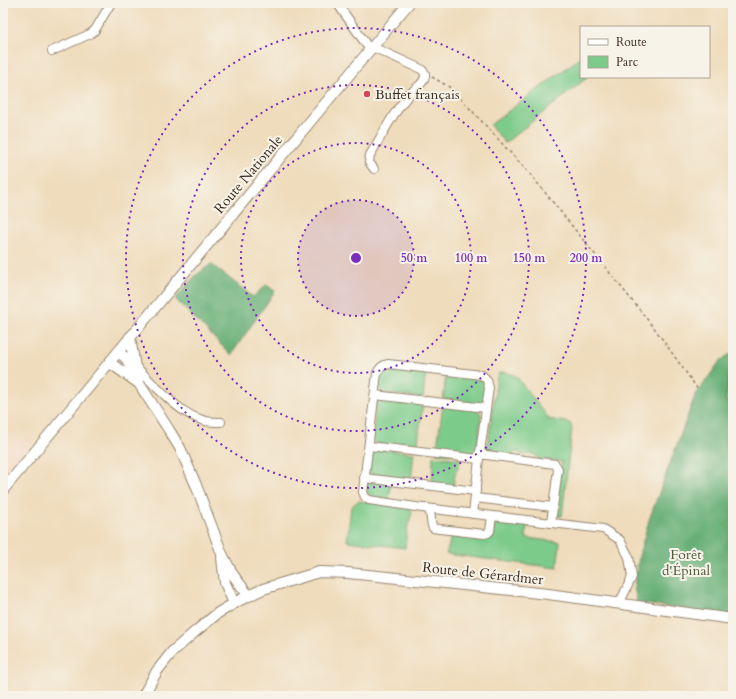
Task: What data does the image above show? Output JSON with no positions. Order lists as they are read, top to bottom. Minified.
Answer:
{"streets":{"main road":["Route Nationale","Route de Gérardmer"]},"parks":["Forêt d'Épinal"],"places":["Buffet français"],"legend":["Route","Parc"],"rings":["50 m","100 m","150 m","200 m"]}
